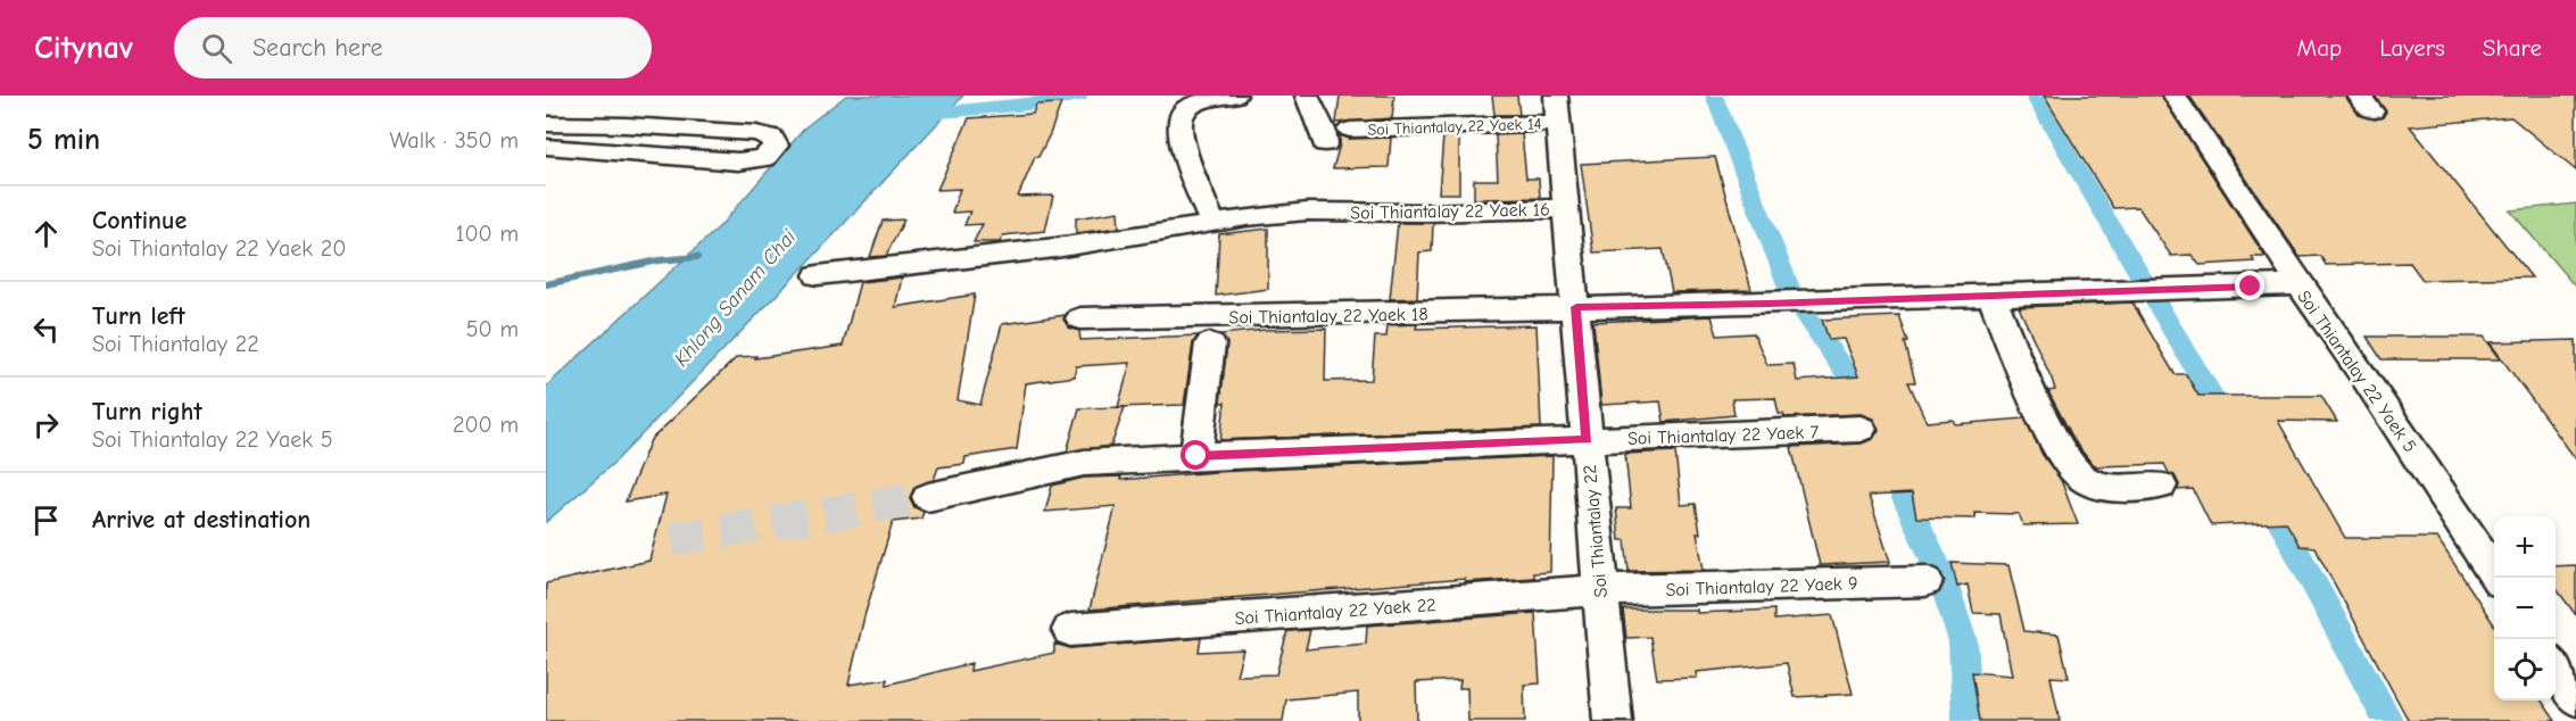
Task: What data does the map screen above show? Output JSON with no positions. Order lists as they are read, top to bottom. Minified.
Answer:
{"streets":{"street":["Soi Thiantalay 22 Yaek 14","Soi Thiantalay 22 Yaek 16","Soi Thiantalay 22 Yaek 18","Soi Thiantalay 22 Yaek 5","Soi Thiantalay 22 Yaek 7","Soi Thiantalay 22","Soi Thiantalay 22 Yaek 9","Soi Thiantalay 22 Yaek 22"]},"crossings":[["Soi Thiantalay 22 Yaek 14","Soi Thiantalay 22"],["Soi Thiantalay 22 Yaek 16","Soi Thiantalay 22"],["Soi Thiantalay 22 Yaek 18","Soi Thiantalay 22 Yaek 5"],["Soi Thiantalay 22 Yaek 18","Soi Thiantalay 22"],["Soi Thiantalay 22 Yaek 5","Soi Thiantalay 22"],["Soi Thiantalay 22 Yaek 7","Soi Thiantalay 22"],["Soi Thiantalay 22","Soi Thiantalay 22 Yaek 9"],["Soi Thiantalay 22","Soi Thiantalay 22 Yaek 22"],["Soi Thiantalay 22 Yaek 9","Soi Thiantalay 22 Yaek 22"]],"water":["Khlong Sanam Chai"],"page":{"header":"Citynav","search":"Search here","nav":["Map","Layers","Share"],"heading":["5 min","Walk · 350 m"],"list":[["Continue","Soi Thiantalay 22 Yaek 20","100 m"],["Turn left","Soi Thiantalay 22","50 m"],["Turn right","Soi Thiantalay 22 Yaek 5","200 m"],"Arrive at destination"],"map_buttons":["+","−"]}}
